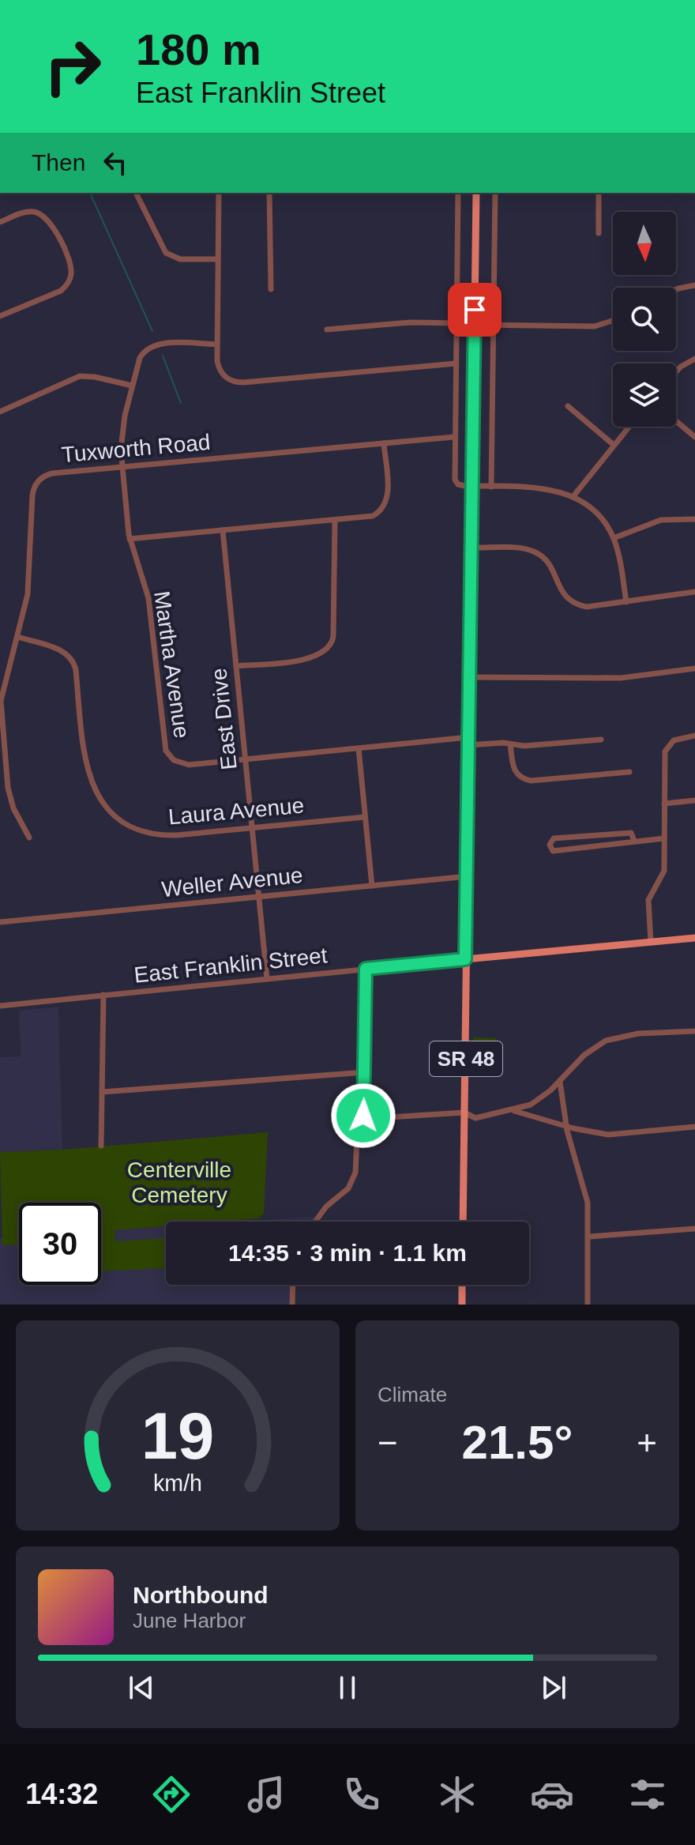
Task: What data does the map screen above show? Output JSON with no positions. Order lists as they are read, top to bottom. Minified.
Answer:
{"streets":{"main road":["SR 48"],"street":["Tuxworth Road","Martha Avenue","East Drive","Laura Avenue","Weller Avenue","East Franklin Street"]},"crossings":[["Tuxworth Road","Martha Avenue"],["Tuxworth Road","Laura Avenue"],["Martha Avenue","East Drive"],["Martha Avenue","SR 48"],["East Drive","Laura Avenue"],["East Drive","Weller Avenue"],["East Drive","East Franklin Street"],["Weller Avenue","SR 48"],["East Franklin Street","SR 48"]],"parks":["Centerville Cemetery"],"north":"bottom","page":{"turn":["180 m","East Franklin Street"],"then":"Then","limit":"30","trip":"14:35 · 3 min · 1.1 km","tile":"Climate","heat":["−","21.5°","+"],"song":["Northbound","June Harbor"],"tabs":"14:32","gauge":["19","km/h"]}}
